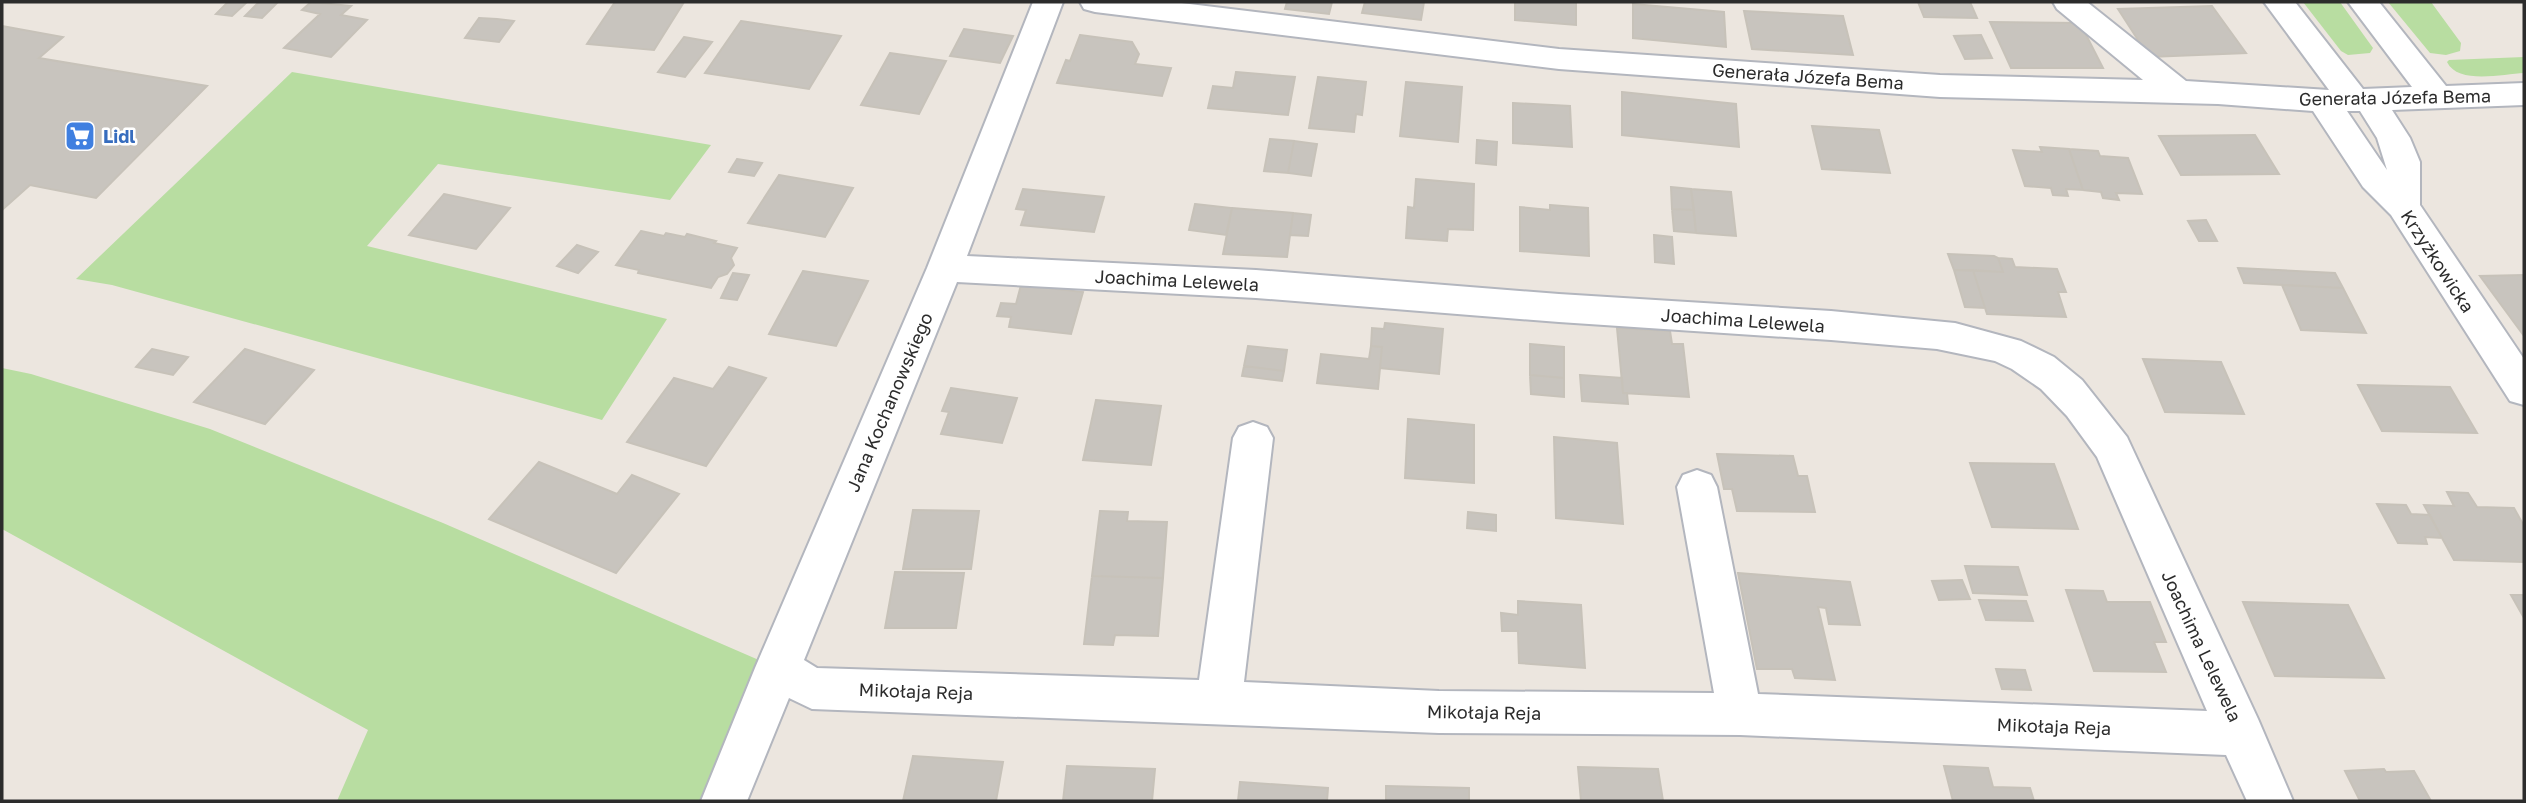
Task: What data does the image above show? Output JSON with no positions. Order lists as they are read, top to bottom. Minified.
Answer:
{"streets":{"street":["Generała Józefa Bema","Krzyżkowicka","Joachima Lelewela","Jana Kochanowskiego","Mikołaja Reja"]},"crossings":[["Generała Józefa Bema","Krzyżkowicka"],["Joachima Lelewela","Jana Kochanowskiego"],["Joachima Lelewela","Mikołaja Reja"],["Jana Kochanowskiego","Mikołaja Reja"]],"places":{"supermarket":["Lidl"]}}
